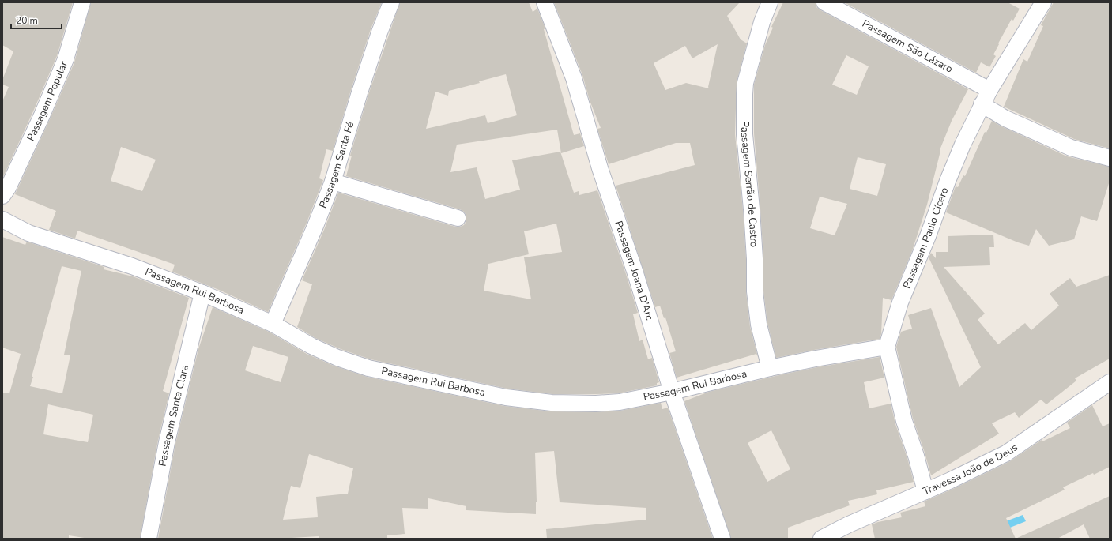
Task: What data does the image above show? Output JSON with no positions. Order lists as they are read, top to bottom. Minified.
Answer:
{"streets":{"street":["Passagem São Lázaro","Passagem Popular","Passagem Santa Fé","Passagem Serrão de Castro","Passagem Paulo Cícero","Passagem Joana D’Arc","Passagem Rui Barbosa","Passagem Santa Clara","Travessa João de Deus"]},"crossings":[["Passagem São Lázaro","Passagem Paulo Cícero"],["Passagem Santa Fé","Passagem Rui Barbosa"],["Passagem Serrão de Castro","Passagem Rui Barbosa"],["Passagem Paulo Cícero","Passagem Rui Barbosa"],["Passagem Joana D’Arc","Passagem Rui Barbosa"],["Passagem Rui Barbosa","Passagem Santa Clara"]],"scale_bar":"20 m"}
